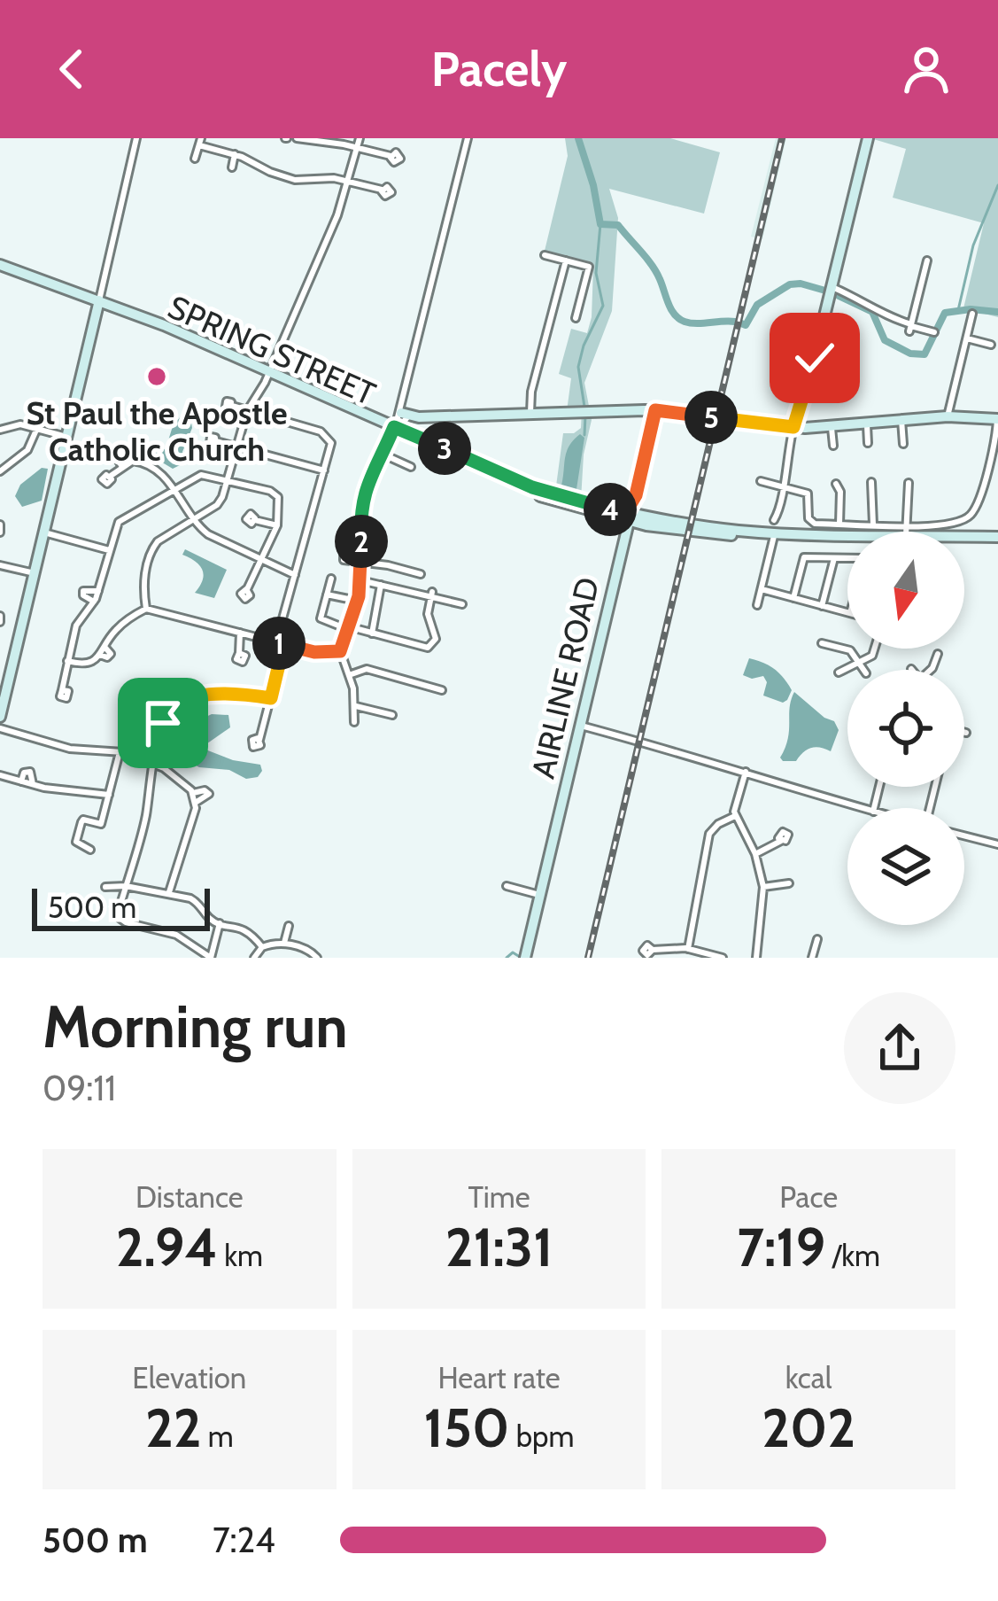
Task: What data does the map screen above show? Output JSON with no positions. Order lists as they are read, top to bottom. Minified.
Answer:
{"streets":{"street":["SPRING STREET","AIRLINE ROAD"]},"crossings":[["SPRING STREET","AIRLINE ROAD"]],"places":["St Paul the Apostle Catholic Church"],"scale_bar":"500 m","north":"bottom","page":{"header":"Pacely","pins":["5","3","4","2","1"],"scale":"500 m","heading":["Morning run","09:11"],"stats":[["Distance","2.94 km"],["Time","21:31"],["Pace","7:19 /km"],["Elevation","22 m"],["Heart rate","150 bpm"],["kcal","202"]],"list":[{"name":"500 m","note":"7:24"}]}}
